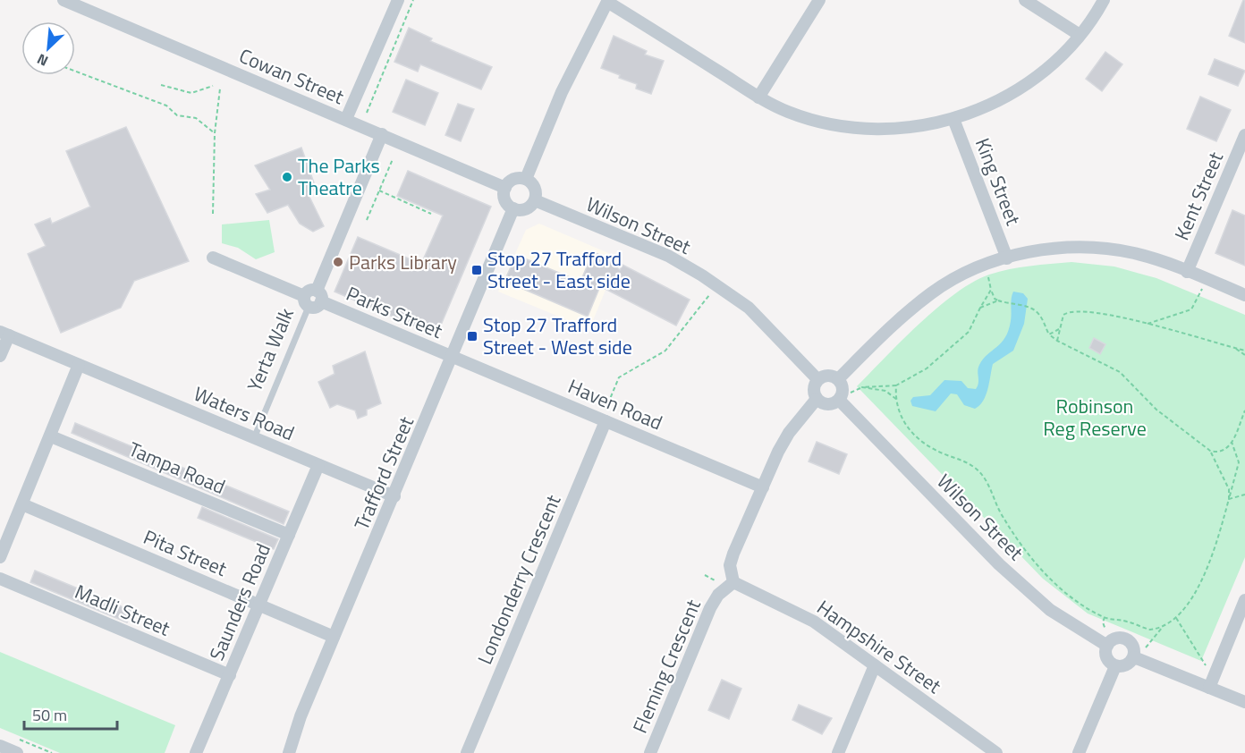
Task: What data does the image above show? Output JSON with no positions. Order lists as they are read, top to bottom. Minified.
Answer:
{"streets":{"street":["Cowan Street","King Street","Kent Street","Wilson Street","Parks Street","Yerta Walk","Haven Road","Waters Road","Tampa Road","Trafford Street","Pita Street","Londonderry Crescent","Saunders Road","Madli Street","Hampshire Street","Fleming Crescent"]},"crossings":[["Cowan Street","Wilson Street"],["Cowan Street","Yerta Walk"],["Cowan Street","Trafford Street"],["Wilson Street","Trafford Street"],["Parks Street","Yerta Walk"],["Parks Street","Haven Road"],["Parks Street","Trafford Street"],["Yerta Walk","Waters Road"],["Haven Road","Trafford Street"],["Haven Road","Londonderry Crescent"],["Waters Road","Trafford Street"],["Waters Road","Saunders Road"],["Tampa Road","Saunders Road"],["Trafford Street","Pita Street"],["Pita Street","Saunders Road"],["Saunders Road","Madli Street"],["Hampshire Street","Fleming Crescent"]],"parks":["Robinson Reg Reserve"],"places":{"other":["The Parks Theatre","Parks Library"],"transit":["Stop 27 Trafford Street - East side","Stop 27 Trafford Street - West side"]},"scale_bar":"50 m","north":"bottom left"}
